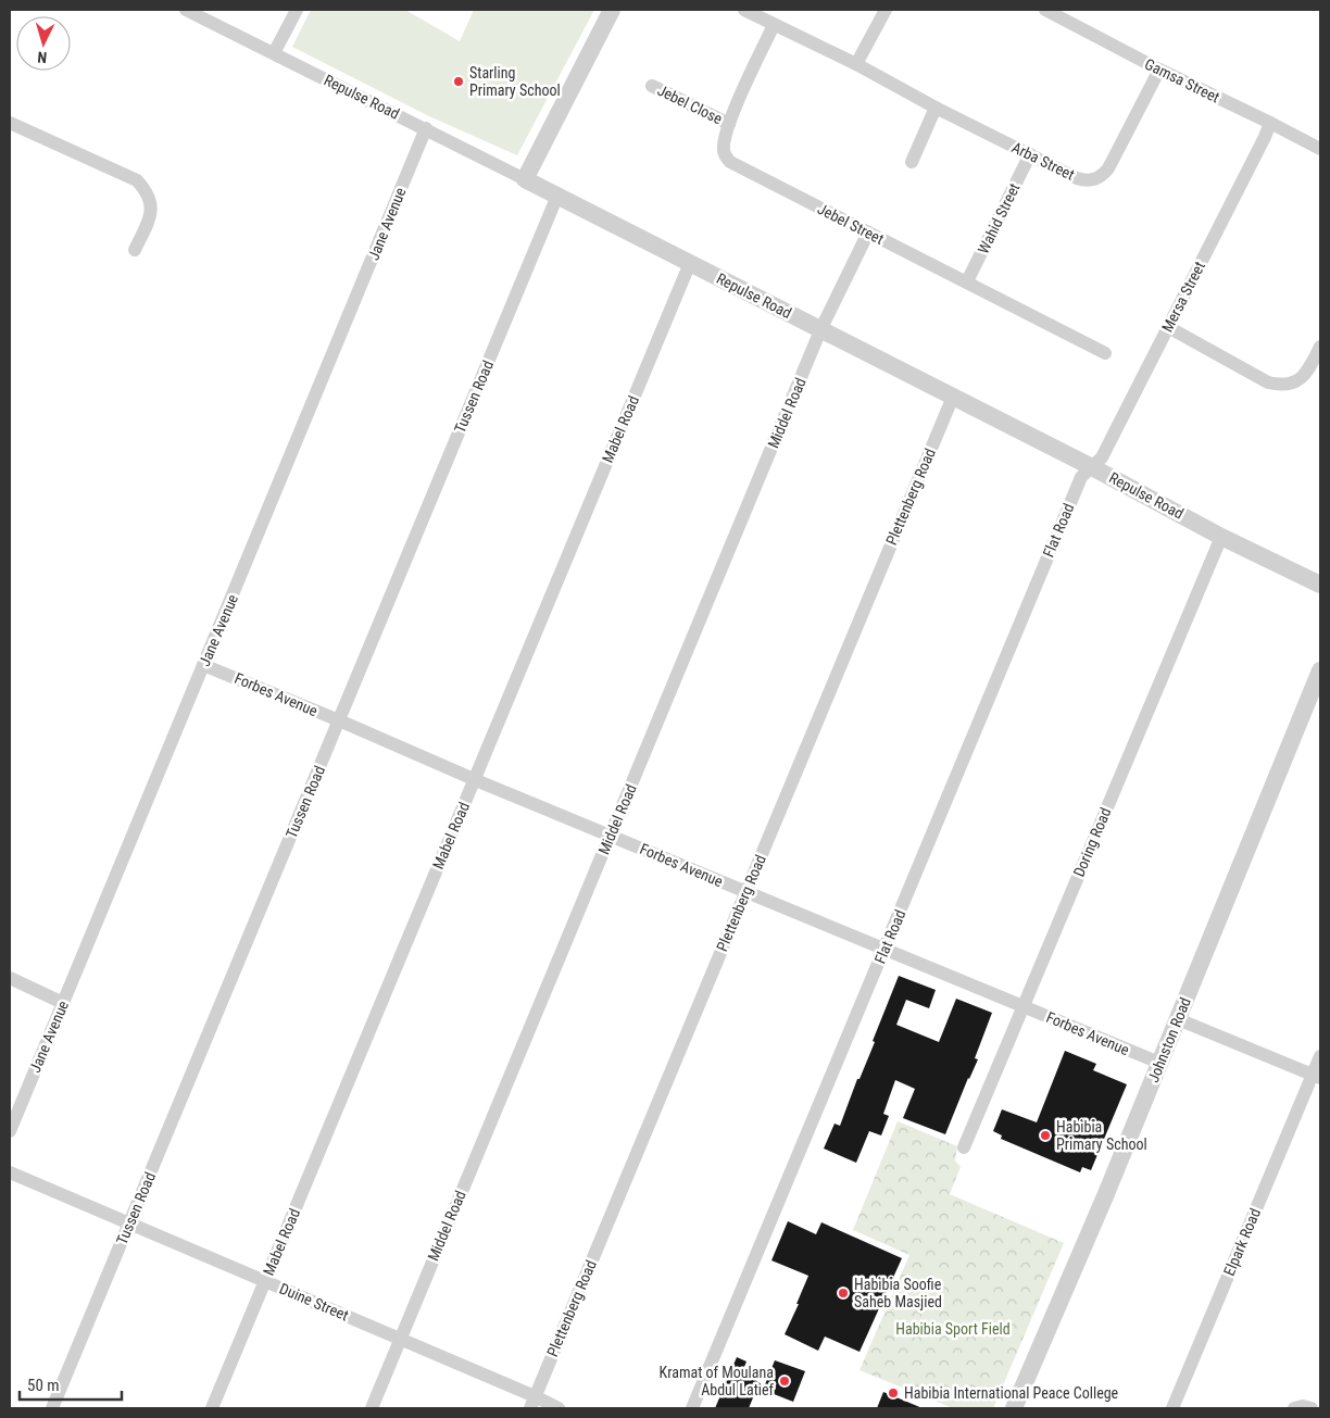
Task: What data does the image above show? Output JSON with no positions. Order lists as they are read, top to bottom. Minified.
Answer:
{"streets":{"street":["Gamsa Street","Repulse Road","Jebel Close","Arba Street","Wahid Street","Jane Avenue","Jebel Street","Mersa Street","Tussen Road","Middel Road","Mabel Road","Plettenberg Road","Flat Road","Forbes Avenue","Doring Road","Johnston Road","Elpark Road","Duine Street"]},"crossings":[["Gamsa Street","Arba Street"],["Gamsa Street","Mersa Street"],["Repulse Road","Jane Avenue"],["Repulse Road","Mersa Street"],["Repulse Road","Tussen Road"],["Repulse Road","Middel Road"],["Repulse Road","Mabel Road"],["Repulse Road","Plettenberg Road"],["Repulse Road","Flat Road"],["Repulse Road","Doring Road"],["Jebel Close","Jebel Street"],["Arba Street","Wahid Street"],["Arba Street","Jebel Street"],["Wahid Street","Jebel Street"],["Jane Avenue","Forbes Avenue"],["Jebel Street","Middel Road"],["Mersa Street","Flat Road"],["Tussen Road","Forbes Avenue"],["Tussen Road","Duine Street"],["Middel Road","Forbes Avenue"],["Middel Road","Duine Street"],["Mabel Road","Forbes Avenue"],["Mabel Road","Duine Street"],["Plettenberg Road","Forbes Avenue"],["Plettenberg Road","Duine Street"],["Flat Road","Forbes Avenue"],["Forbes Avenue","Doring Road"],["Forbes Avenue","Johnston Road"]],"parks":["Habibia Sport Field"],"places":["Starling Primary School","Habibia Primary School","Habibia Soofie Saheb Masjied","Kramat of Moulana Abdul Latief","Habibia International Peace College"],"scale_bar":"50 m","north":"bottom"}
